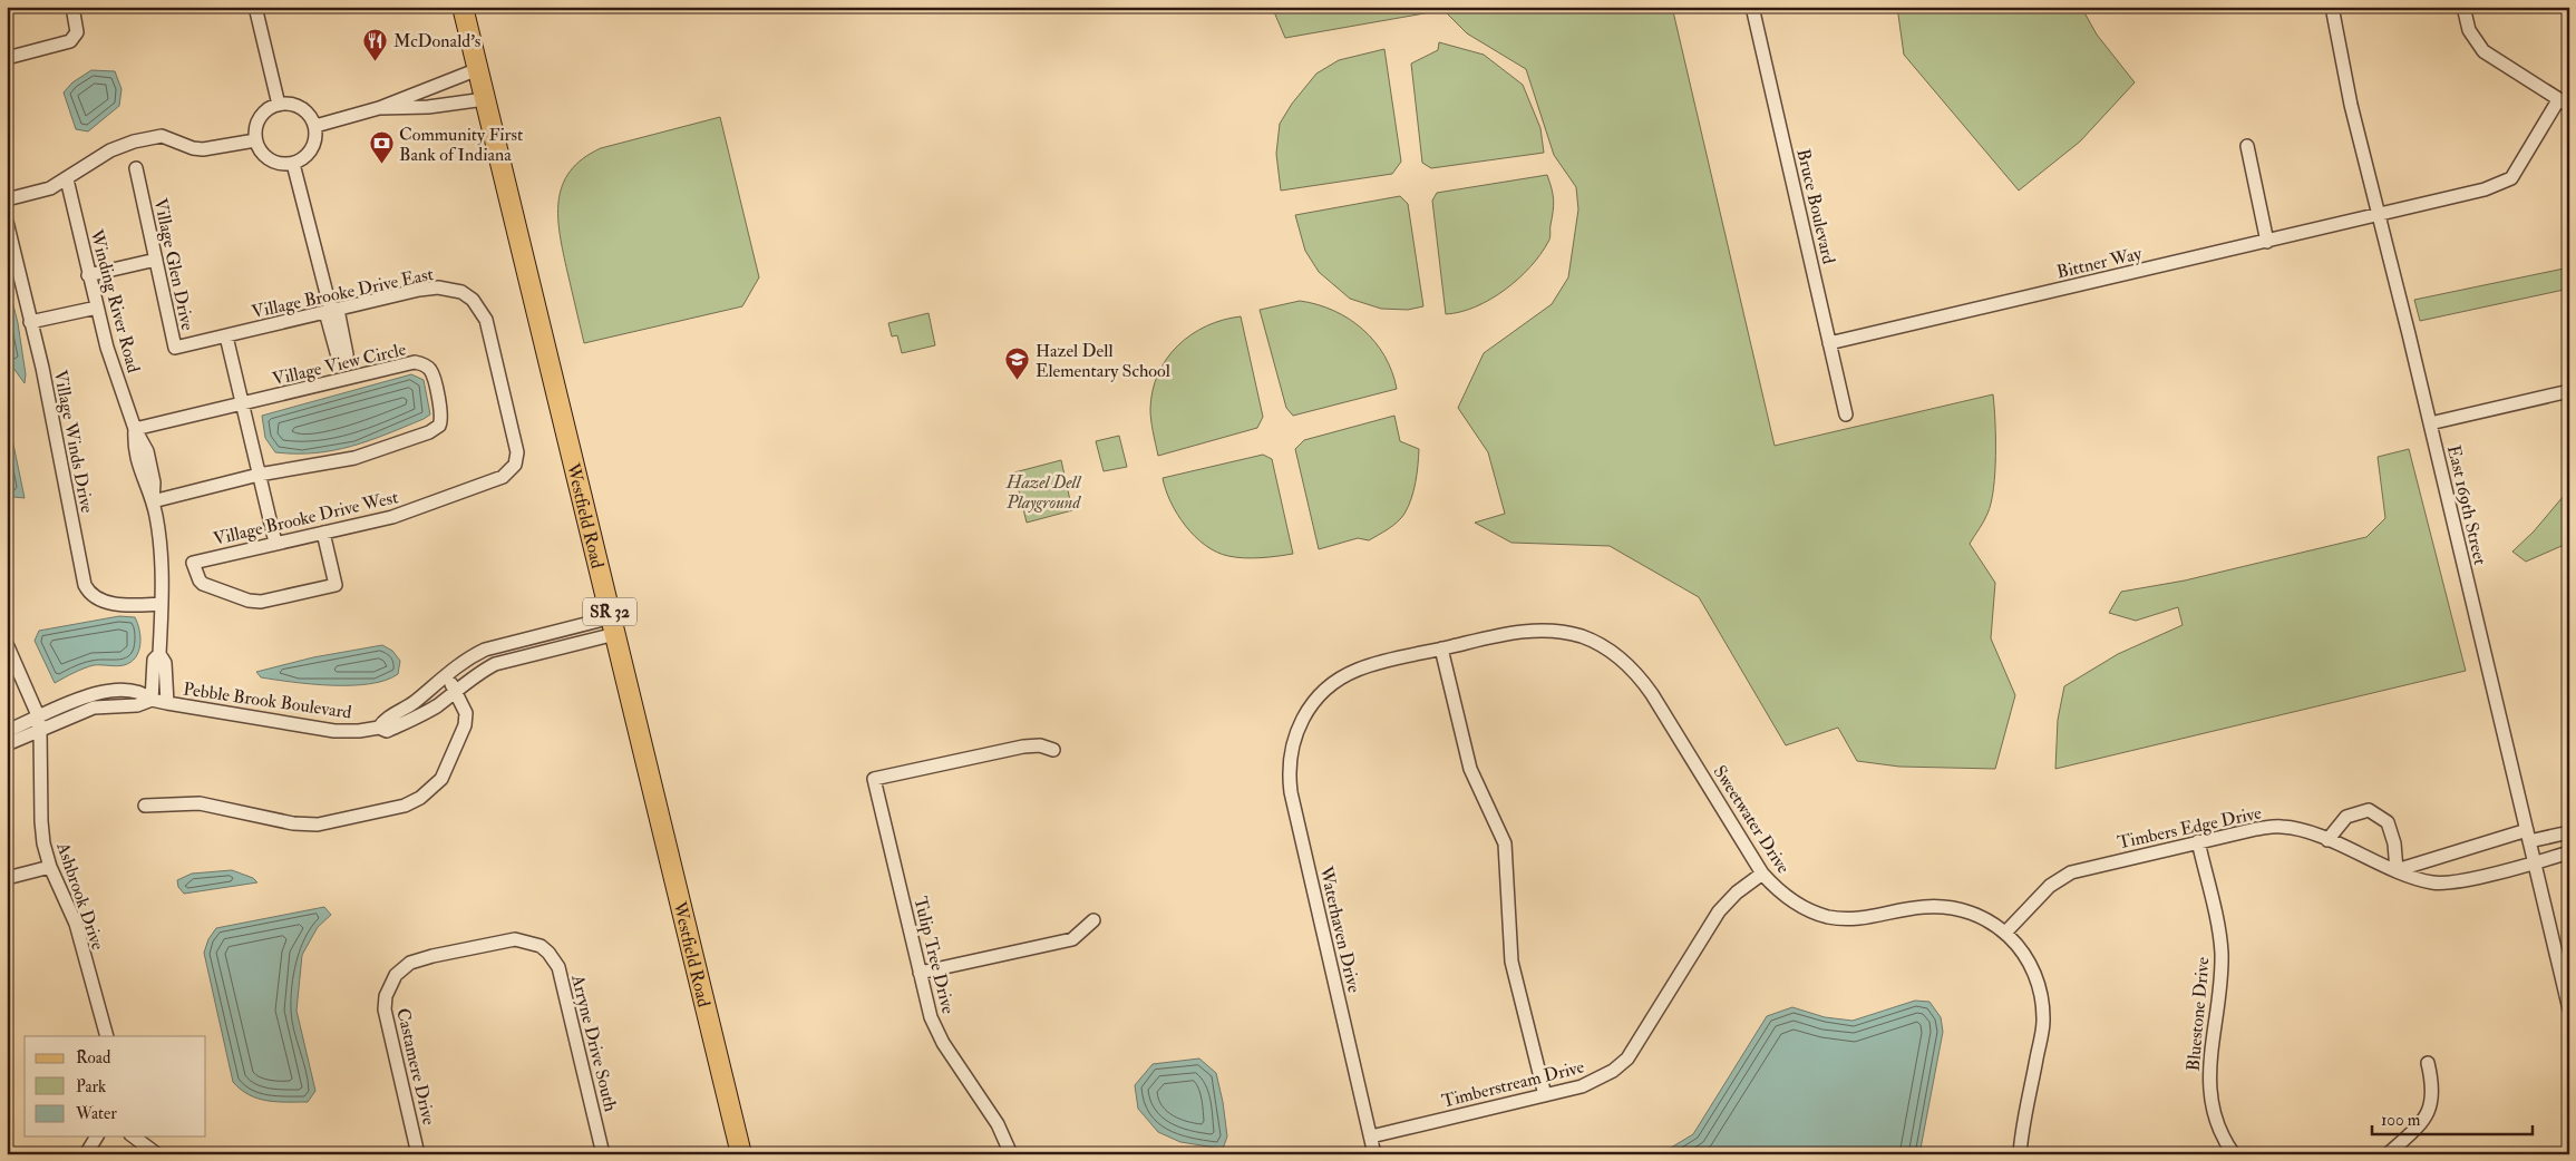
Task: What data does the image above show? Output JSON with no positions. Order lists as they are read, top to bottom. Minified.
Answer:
{"streets":{"main road":["Westfield Road","SR 32"],"street":["Bruce Boulevard","Bittner Way","Village Glen Drive","Village Brooke Drive East","Winding River Road","Village View Circle","Village Winds Drive","East 169th Street","Village Brooke Drive West","Pebble Brook Boulevard","Sweetwater Drive","Timbers Edge Drive","Ashbrook Drive","Waterhaven Drive","Tulip Tree Drive","Bluestone Drive","Arryne Drive South","Castamere Drive","Timberstream Drive"]},"crossings":[["Bruce Boulevard","Bittner Way"],["Bittner Way","East 169th Street"],["Village Glen Drive","Village Brooke Drive East"],["Village Brooke Drive East","Village Brooke Drive West"],["Winding River Road","Village View Circle"],["Winding River Road","Village Winds Drive"],["Winding River Road","Pebble Brook Boulevard"],["East 169th Street","Timbers Edge Drive"],["Westfield Road","Pebble Brook Boulevard"],["Pebble Brook Boulevard","Ashbrook Drive"],["Sweetwater Drive","Timbers Edge Drive"],["Sweetwater Drive","Waterhaven Drive"],["Sweetwater Drive","Timberstream Drive"],["Timbers Edge Drive","Bluestone Drive"],["Waterhaven Drive","Timberstream Drive"],["Arryne Drive South","Castamere Drive"]],"parks":["Hazel Dell Playground"],"places":{"restaurant":["McDonald's"],"bank":["Community First Bank of Indiana"],"school or university":["Hazel Dell Elementary School"]},"legend":["Road","Park","Water"],"scale_bar":"100 m"}
